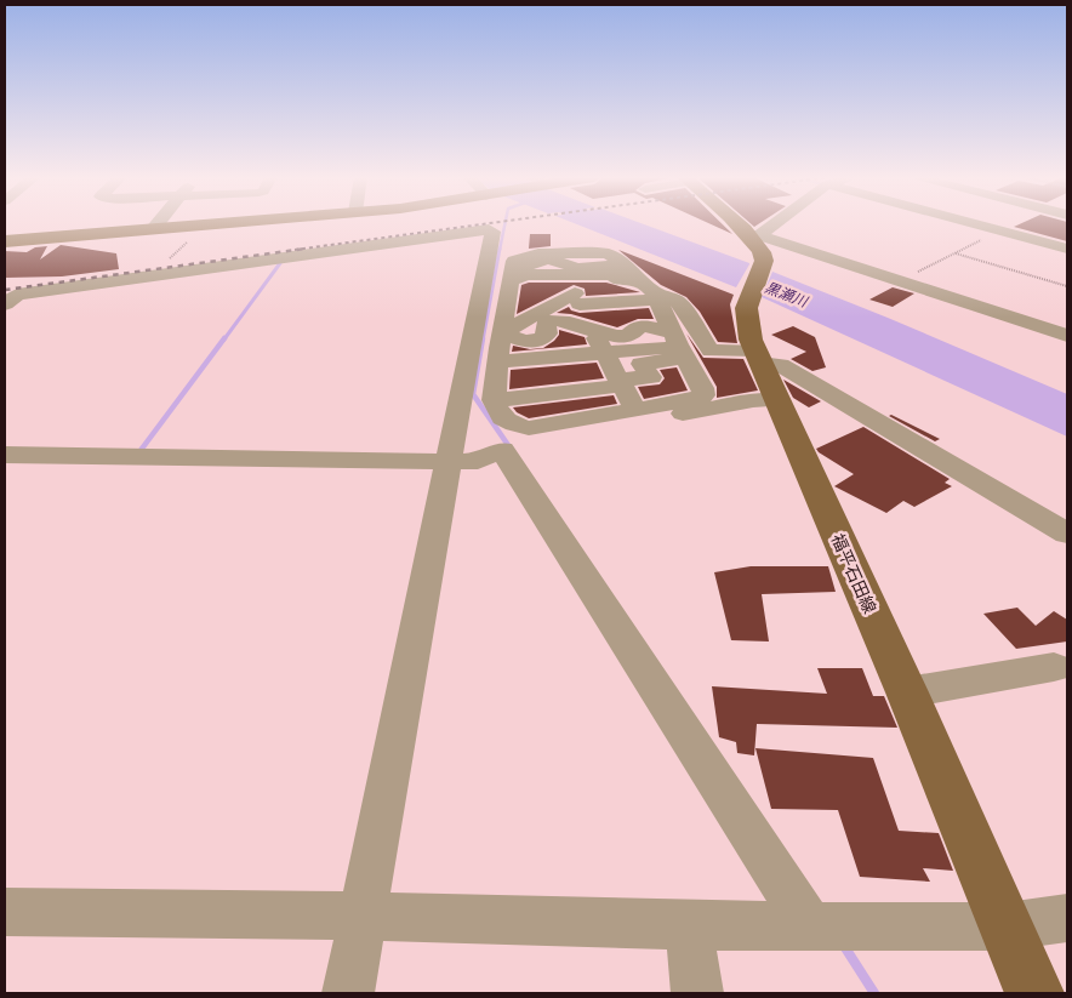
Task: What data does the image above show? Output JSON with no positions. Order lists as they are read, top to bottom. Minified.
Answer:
{"streets":{"main road":["福平石田線"]},"water":["黒瀬川"]}
